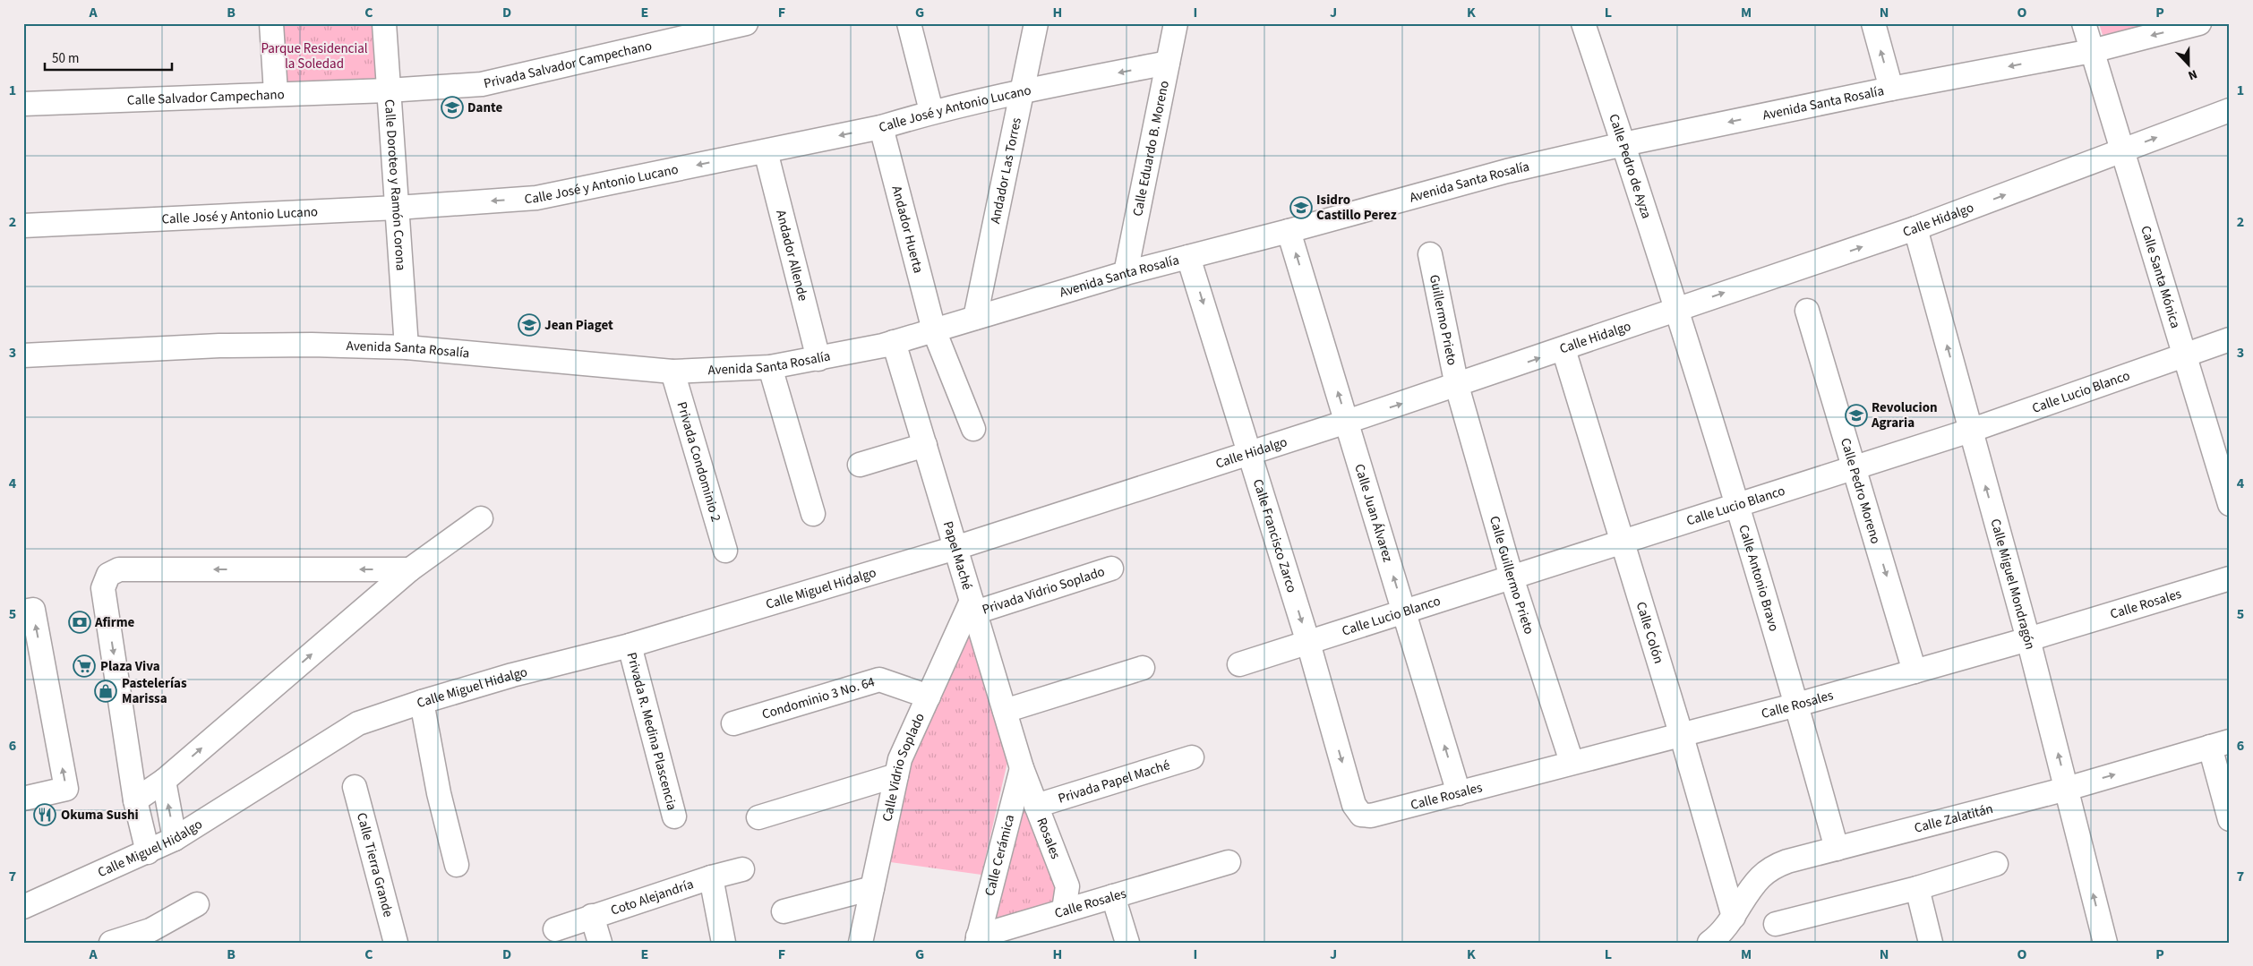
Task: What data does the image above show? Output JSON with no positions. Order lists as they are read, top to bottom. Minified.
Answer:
{"streets":{"street":["Privada Salvador Campechano","Calle Salvador Campechano","Avenida Santa Rosalía","Calle José y Antonio Lucano","Calle Eduardo B. Moreno","Calle Pedro de Ayza","Andador Las Torres","Calle Doroteo y Ramón Corona","Calle Hidalgo","Andador Huerta","Andador Allende","Calle Santa Mónica","Guillermo Prieto","Calle Lucio Blanco","Privada Condominio 2","Calle Pedro Moreno","Calle Juan Álvarez","Calle Francisco Zarco","Papel Maché","Calle Guillermo Prieto","Calle Antonio Bravo","Calle Miguel Mondragón","Calle Miguel Hidalgo","Privada Vidrio Soplado","Calle Rosales","Calle Colón","Condominio 3 No. 64","Privada R. Medina Plascencia","Calle Vidrio Soplado","Privada Papel Maché","Calle Zalatitán","Rosales","Calle Cerámica","Calle Tierra Grande","Coto Alejandría"]},"crossings":[["Privada Salvador Campechano","Calle Salvador Campechano"],["Privada Salvador Campechano","Calle Doroteo y Ramón Corona"],["Calle Salvador Campechano","Calle Doroteo y Ramón Corona"],["Avenida Santa Rosalía","Calle Eduardo B. Moreno"],["Avenida Santa Rosalía","Calle Pedro de Ayza"],["Avenida Santa Rosalía","Andador Las Torres"],["Avenida Santa Rosalía","Calle Doroteo y Ramón Corona"],["Avenida Santa Rosalía","Andador Huerta"],["Avenida Santa Rosalía","Andador Allende"],["Avenida Santa Rosalía","Calle Santa Mónica"],["Avenida Santa Rosalía","Privada Condominio 2"],["Avenida Santa Rosalía","Calle Juan Álvarez"],["Avenida Santa Rosalía","Calle Francisco Zarco"],["Avenida Santa Rosalía","Papel Maché"],["Calle José y Antonio Lucano","Calle Eduardo B. Moreno"],["Calle José y Antonio Lucano","Andador Las Torres"],["Calle José y Antonio Lucano","Calle Doroteo y Ramón Corona"],["Calle José y Antonio Lucano","Andador Huerta"],["Calle José y Antonio Lucano","Andador Allende"],["Calle Pedro de Ayza","Calle Hidalgo"],["Calle Pedro de Ayza","Calle Antonio Bravo"],["Calle Hidalgo","Calle Santa Mónica"],["Calle Hidalgo","Guillermo Prieto"],["Calle Hidalgo","Calle Juan Álvarez"],["Calle Hidalgo","Calle Francisco Zarco"],["Calle Hidalgo","Papel Maché"],["Calle Hidalgo","Calle Guillermo Prieto"],["Calle Hidalgo","Calle Antonio Bravo"],["Calle Hidalgo","Calle Miguel Mondragón"],["Calle Hidalgo","Calle Miguel Hidalgo"],["Calle Hidalgo","Calle Colón"],["Calle Santa Mónica","Calle Lucio Blanco"],["Guillermo Prieto","Calle Guillermo Prieto"],["Calle Lucio Blanco","Calle Pedro Moreno"],["Calle Lucio Blanco","Calle Juan Álvarez"],["Calle Lucio Blanco","Calle Francisco Zarco"],["Calle Lucio Blanco","Calle Guillermo Prieto"],["Calle Lucio Blanco","Calle Antonio Bravo"],["Calle Lucio Blanco","Calle Miguel Mondragón"],["Calle Lucio Blanco","Calle Colón"],["Calle Pedro Moreno","Calle Rosales"],["Calle Juan Álvarez","Calle Rosales"],["Calle Francisco Zarco","Calle Rosales"],["Papel Maché","Calle Miguel Hidalgo"],["Papel Maché","Privada Vidrio Soplado"],["Papel Maché","Calle Vidrio Soplado"],["Papel Maché","Rosales"],["Papel Maché","Calle Cerámica"],["Calle Guillermo Prieto","Calle Rosales"],["Calle Antonio Bravo","Calle Rosales"],["Calle Antonio Bravo","Calle Zalatitán"],["Calle Miguel Mondragón","Calle Rosales"],["Calle Miguel Mondragón","Calle Zalatitán"],["Calle Miguel Hidalgo","Privada R. Medina Plascencia"],["Privada Vidrio Soplado","Calle Vidrio Soplado"],["Calle Rosales","Calle Colón"],["Calle Rosales","Rosales"],["Calle Rosales","Calle Cerámica"],["Calle Colón","Calle Zalatitán"],["Condominio 3 No. 64","Calle Vidrio Soplado"],["Privada Papel Maché","Rosales"],["Rosales","Calle Cerámica"]],"one_way":["Calle José y Antonio Lucano","Calle Hidalgo","Calle Pedro Moreno","Calle Juan Álvarez","Calle Francisco Zarco","Calle Miguel Mondragón"],"parks":["Parque Residencial la Soledad"],"places":{"school or university":["Dante","Isidro Castillo Perez","Jean Piaget","Revolucion Agraria"],"bank":["Afirme"],"supermarket":["Plaza Viva"],"shop":["Pastelerías Marissa"],"restaurant":["Okuma Sushi"]},"scale_bar":"50 m","north":"bottom","grid":{"columns":["A","B","C","D","E","F","G","H","I","J","K","L","M","N","O","P"],"rows":["1","2","3","4","5","6","7"]}}
